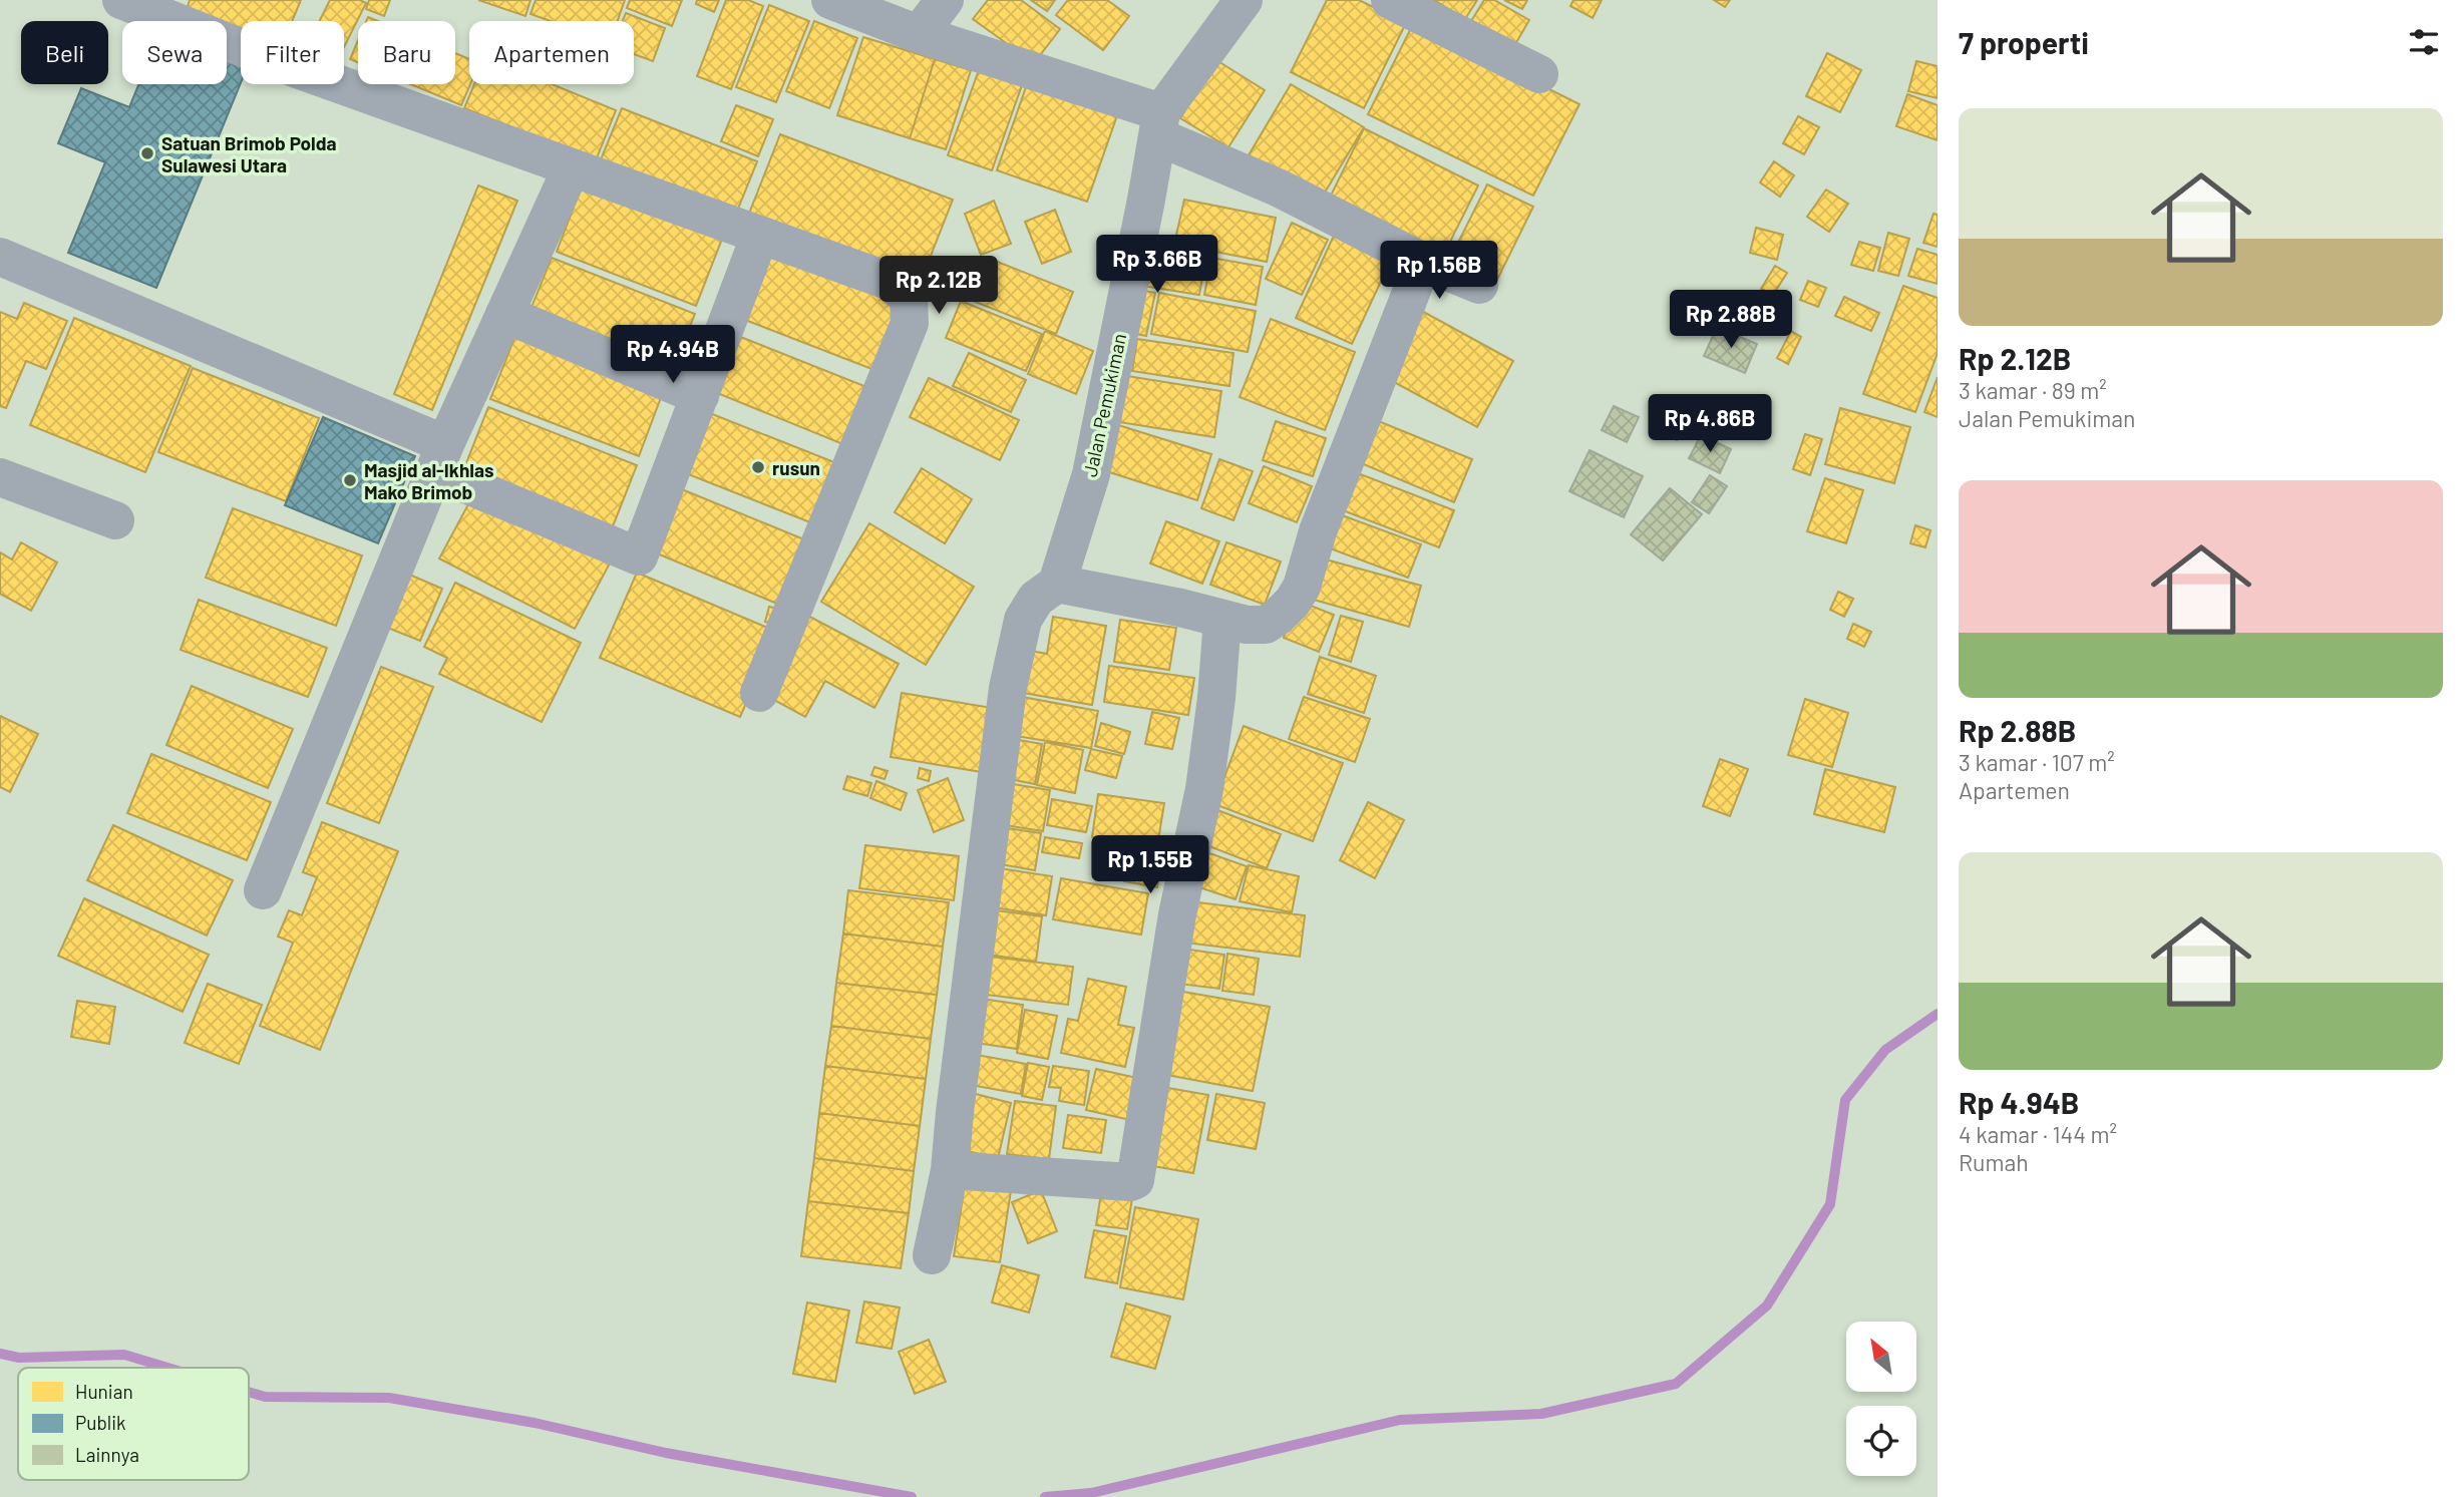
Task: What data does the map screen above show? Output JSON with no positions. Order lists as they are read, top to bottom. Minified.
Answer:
{"streets":{"street":["Jalan Pemukiman"]},"places":["Satuan Brimob Polda Sulawesi Utara","rusun","Masjid al-Ikhlas Mako Brimob"],"legend":["Hunian","Publik","Lainnya"],"north":"top left","page":{"heading":"7 properti","chip":["Beli","Sewa","Filter","Baru","Apartemen"],"list":[{"name":"Rp 2.12B","note":"3 kamar · 89 m² · Jalan Pemukiman"},{"name":"Rp 2.88B","note":"3 kamar · 107 m² · Apartemen"},{"name":"Rp 4.94B","note":"4 kamar · 144 m² · Rumah"}],"price":["Rp 3.66B","Rp 1.56B","Rp 2.12B","Rp 2.88B","Rp 4.94B","Rp 4.86B","Rp 1.55B"]}}
